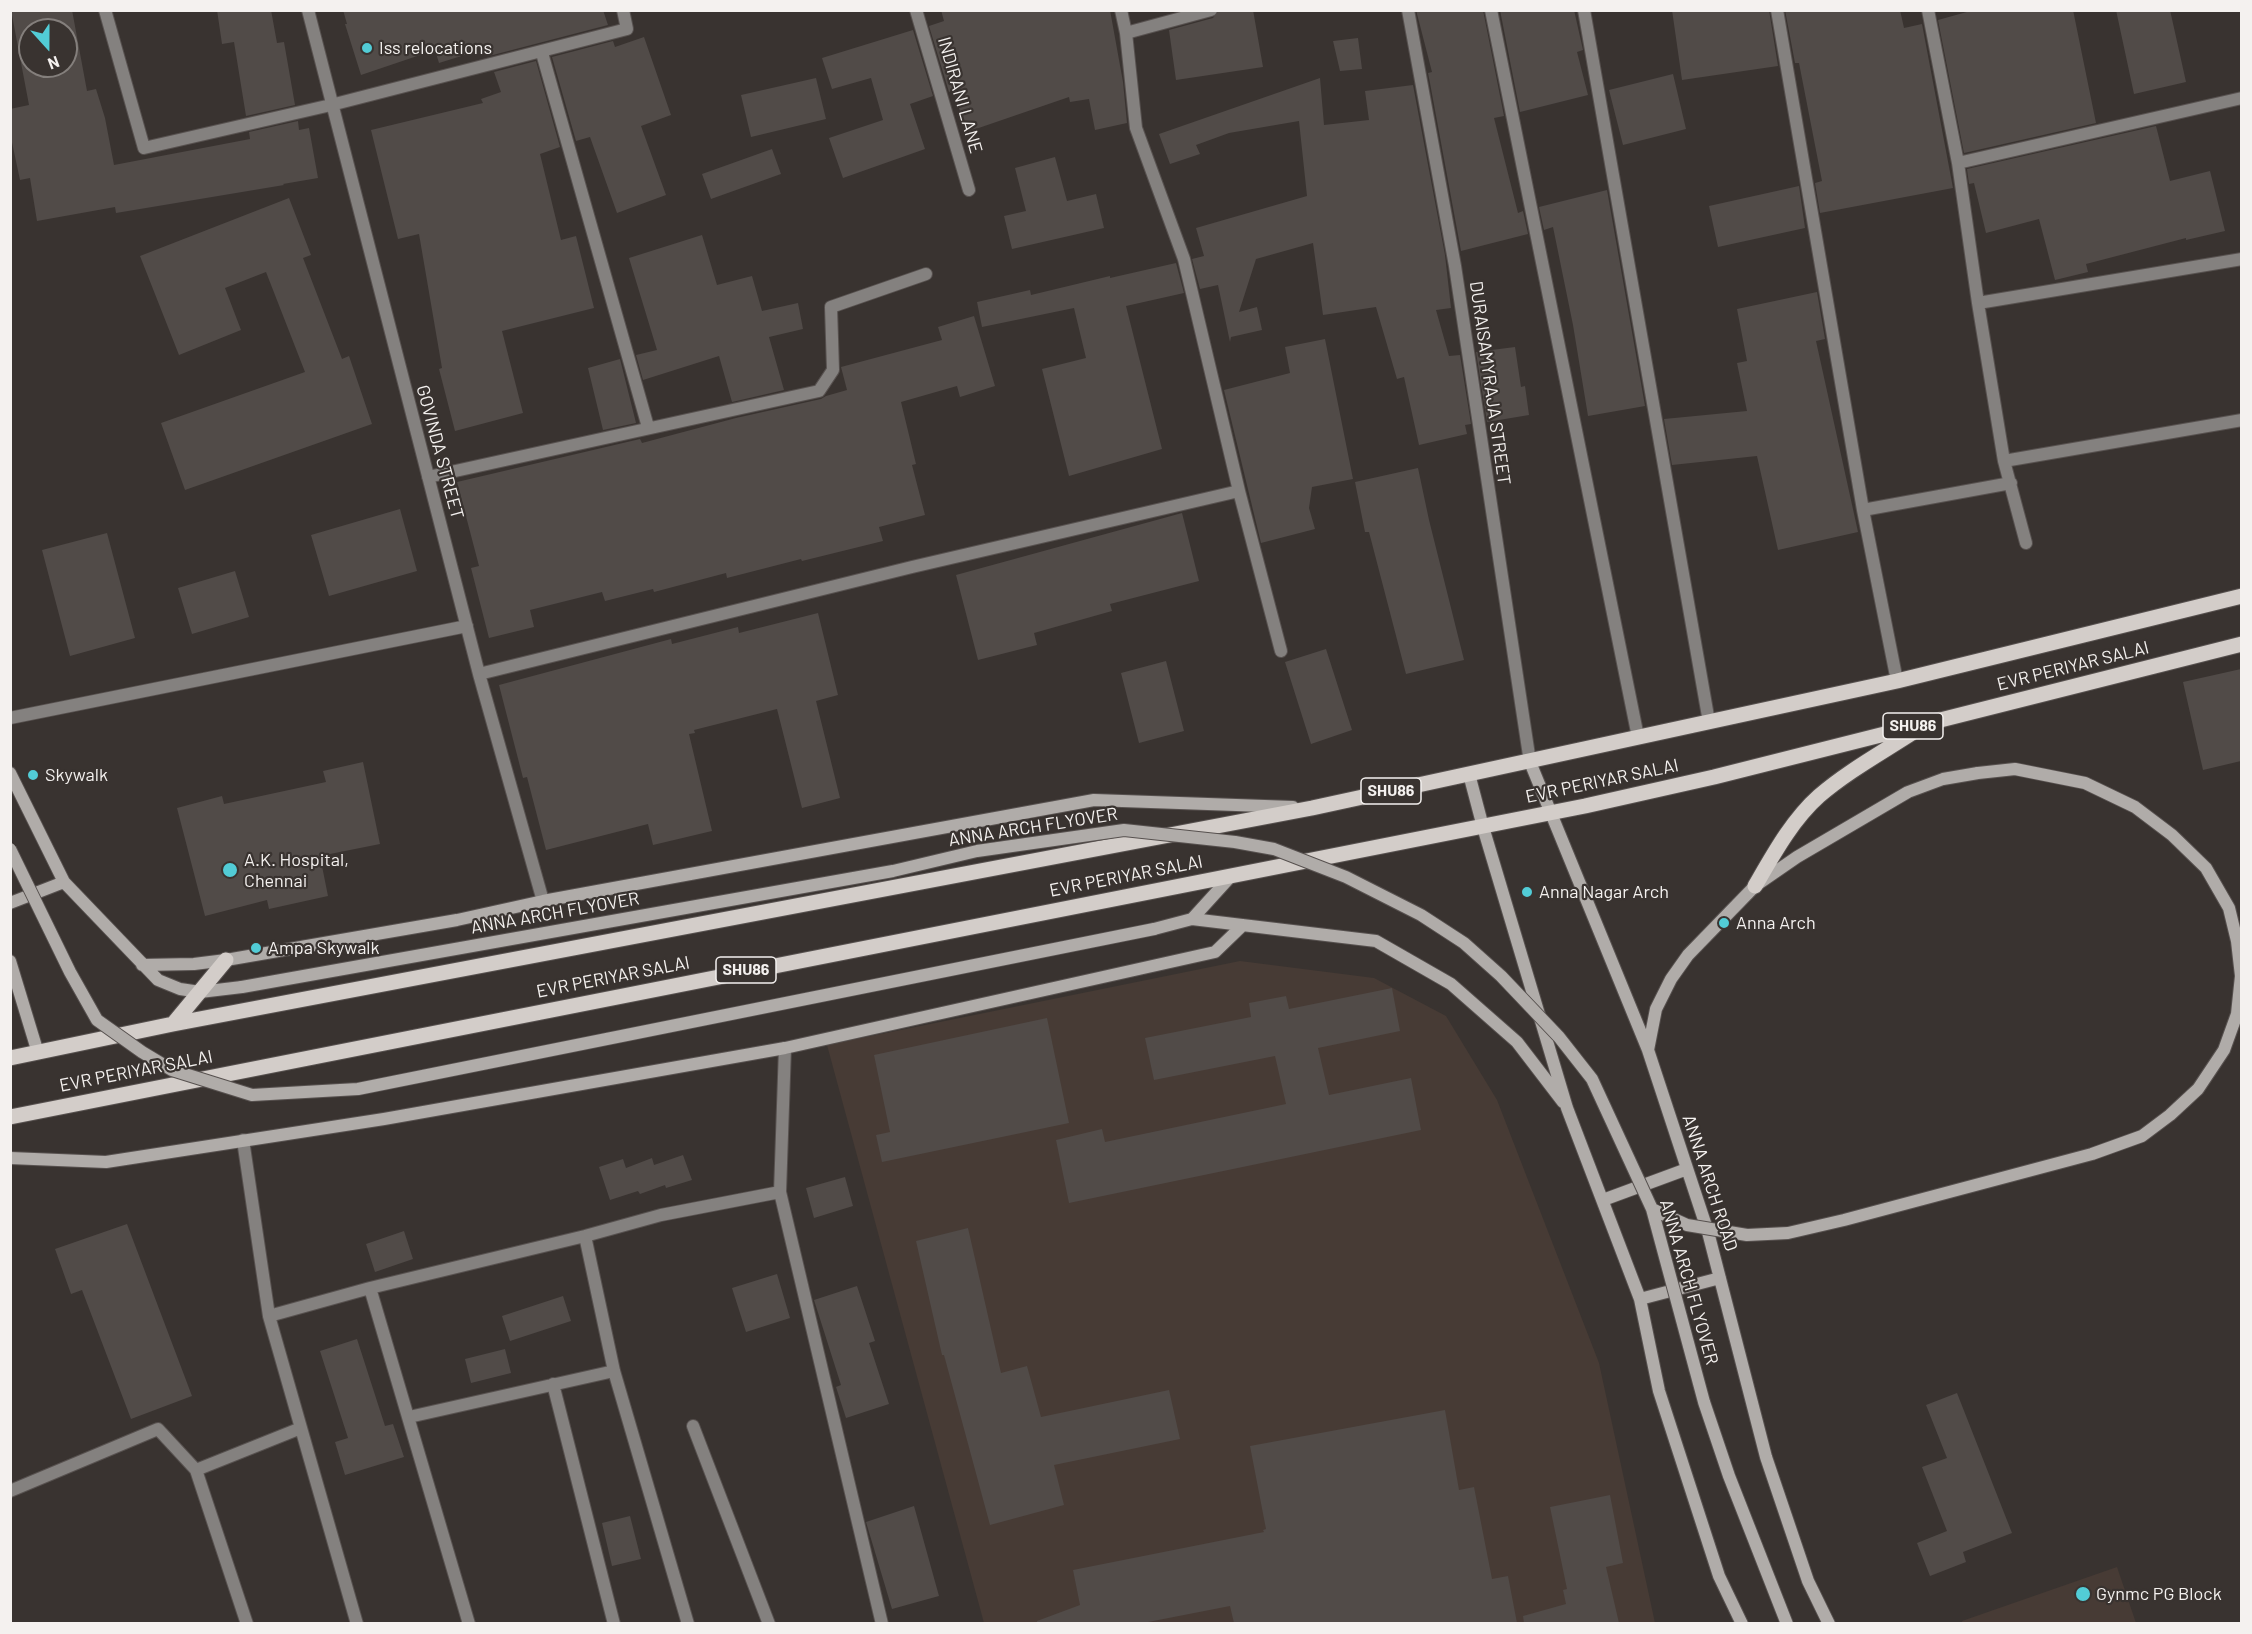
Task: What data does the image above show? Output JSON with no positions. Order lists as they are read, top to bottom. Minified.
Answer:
{"streets":{"main road":["EVR PERIYAR SALAI","SHU86","ANNA ARCH FLYOVER","ANNA ARCH ROAD"],"street":["INDIRANI LANE","DURAISAMYRAJA STREET","GOVINDA STREET"]},"crossings":[["DURAISAMYRAJA STREET","EVR PERIYAR SALAI"],["DURAISAMYRAJA STREET","ANNA ARCH ROAD"],["EVR PERIYAR SALAI","ANNA ARCH ROAD"]],"places":["Iss relocations","Skywalk","A.K. Hospital, Chennai","Anna Nagar Arch","Anna Arch","Ampa Skywalk","Gynmc PG Block"],"north":"bottom"}
